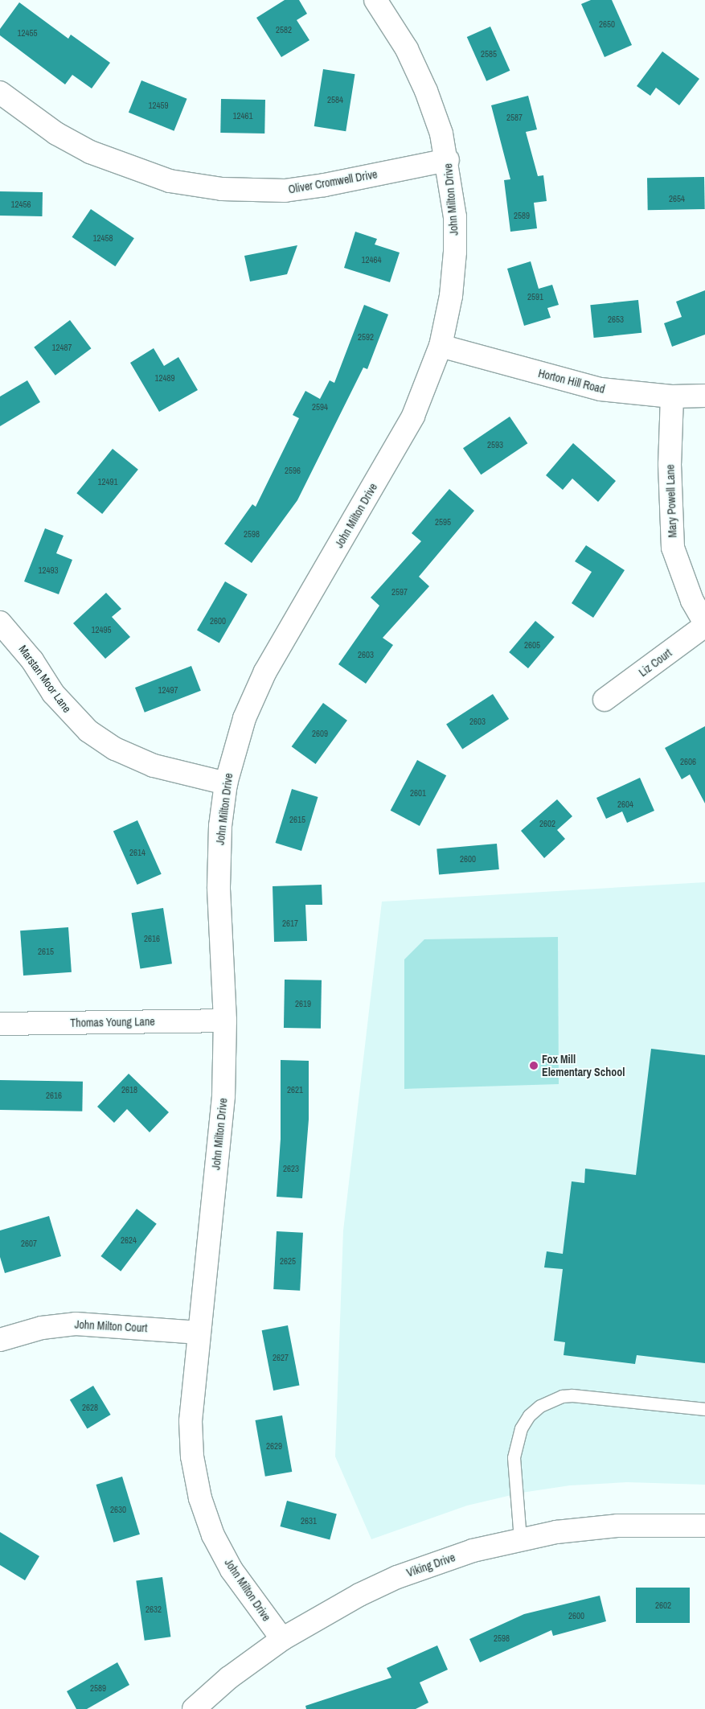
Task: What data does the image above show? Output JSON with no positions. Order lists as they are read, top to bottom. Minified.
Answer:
{"streets":{"street":["Oliver Cromwell Drive","John Milton Drive","Horton Hill Road","Mary Powell Lane","Liz Court","Marstan Moor Lane","Thomas Young Lane","John Milton Court","Viking Drive"]},"crossings":[["Oliver Cromwell Drive","John Milton Drive"],["John Milton Drive","Horton Hill Road"],["John Milton Drive","Marstan Moor Lane"],["John Milton Drive","Thomas Young Lane"],["John Milton Drive","John Milton Court"],["John Milton Drive","Viking Drive"],["Horton Hill Road","Mary Powell Lane"],["Mary Powell Lane","Liz Court"]],"places":["Fox Mill Elementary School"],"house_numbers":["2650","2582","12455","2585","2584","12459","12461","2587","2654","12456","2589","12458","12464","2591","2653","2592","12487","12489","2594","2593","2596","12491","2595","2598","12493","2597","2600","12495","2605","2603","12497","2603","2609","2606","2601","2604","2615","2602","2614","2600","2617","2616","2615","2619","2618","2621","2616","2623","2624","2607","2625","2627","2628","2629","2630","2631","2602","2632","2600","2598","2589"]}
